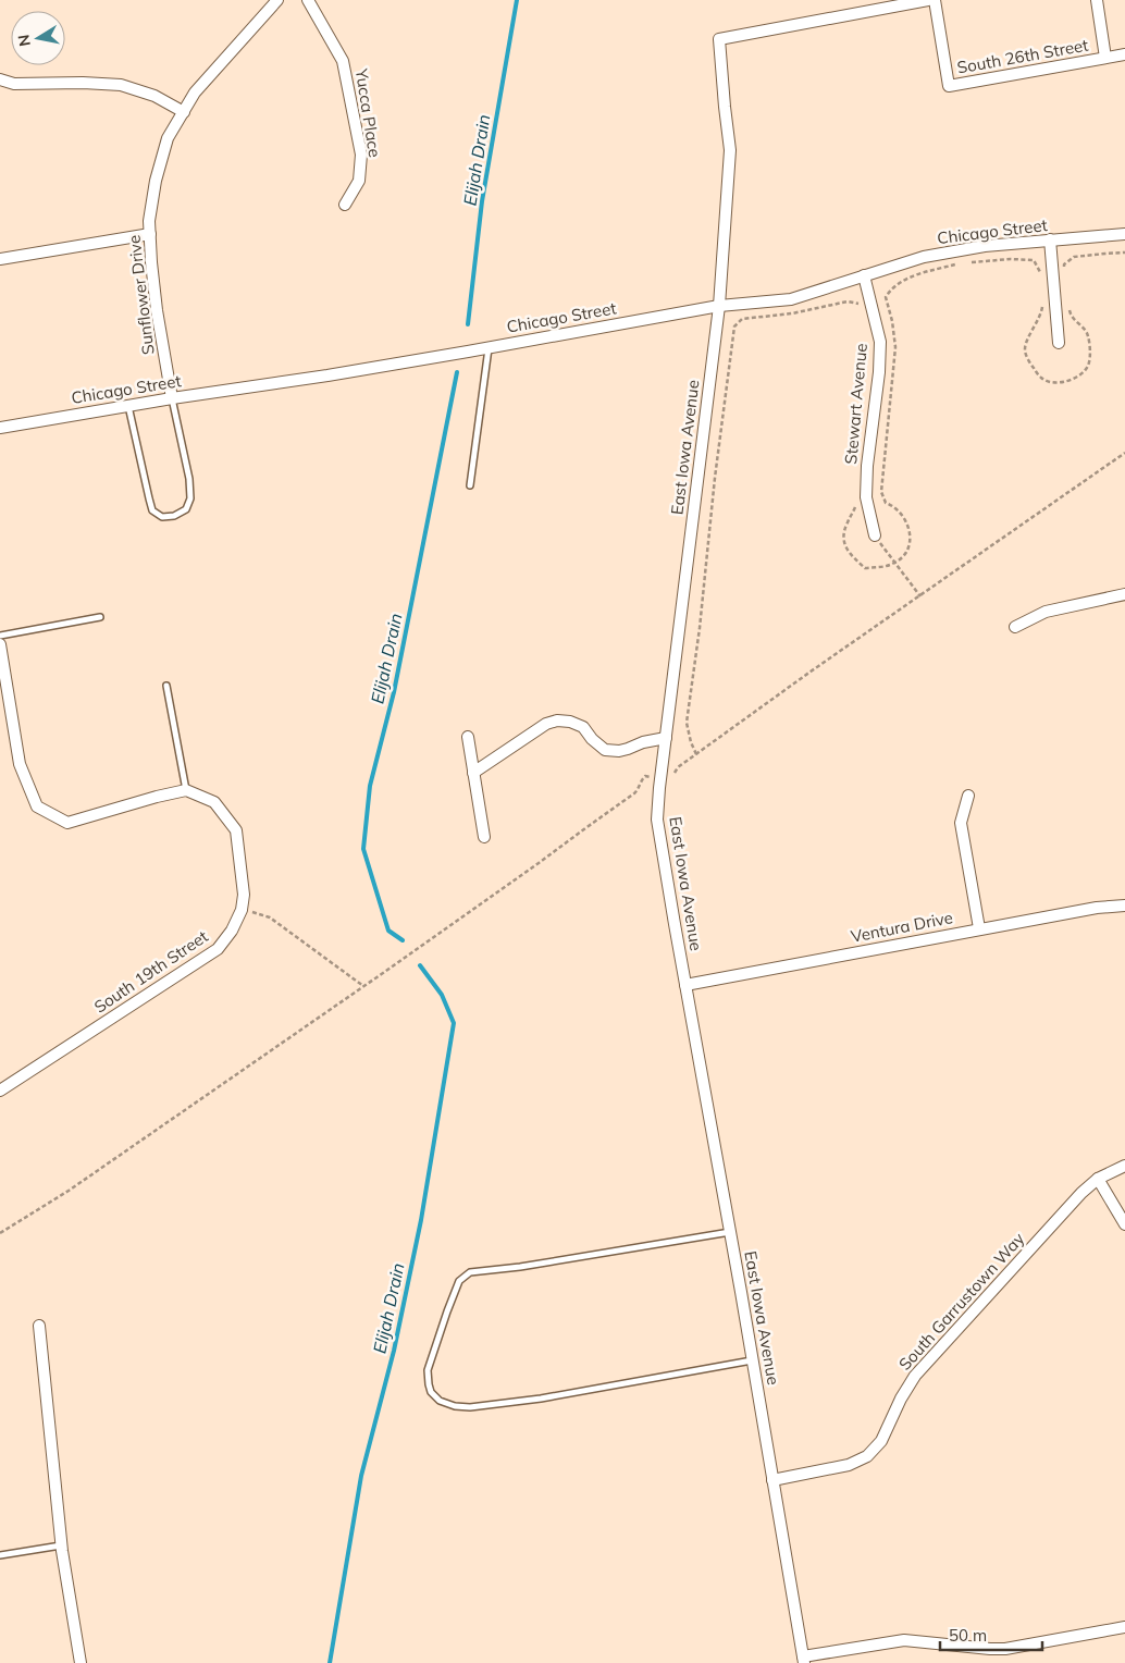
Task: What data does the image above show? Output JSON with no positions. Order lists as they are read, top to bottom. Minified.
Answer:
{"streets":{"street":["South 26th Street","Yucca Place","Chicago Street","Sunflower Drive","Stewart Avenue","East Iowa Avenue","Ventura Drive","South 19th Street","South Garrustown Way"]},"crossings":[["Chicago Street","Sunflower Drive"],["Chicago Street","Stewart Avenue"],["Chicago Street","East Iowa Avenue"],["East Iowa Avenue","Ventura Drive"],["East Iowa Avenue","South Garrustown Way"]],"water":["Elijah Drain"],"scale_bar":"50 m","north":"left"}
